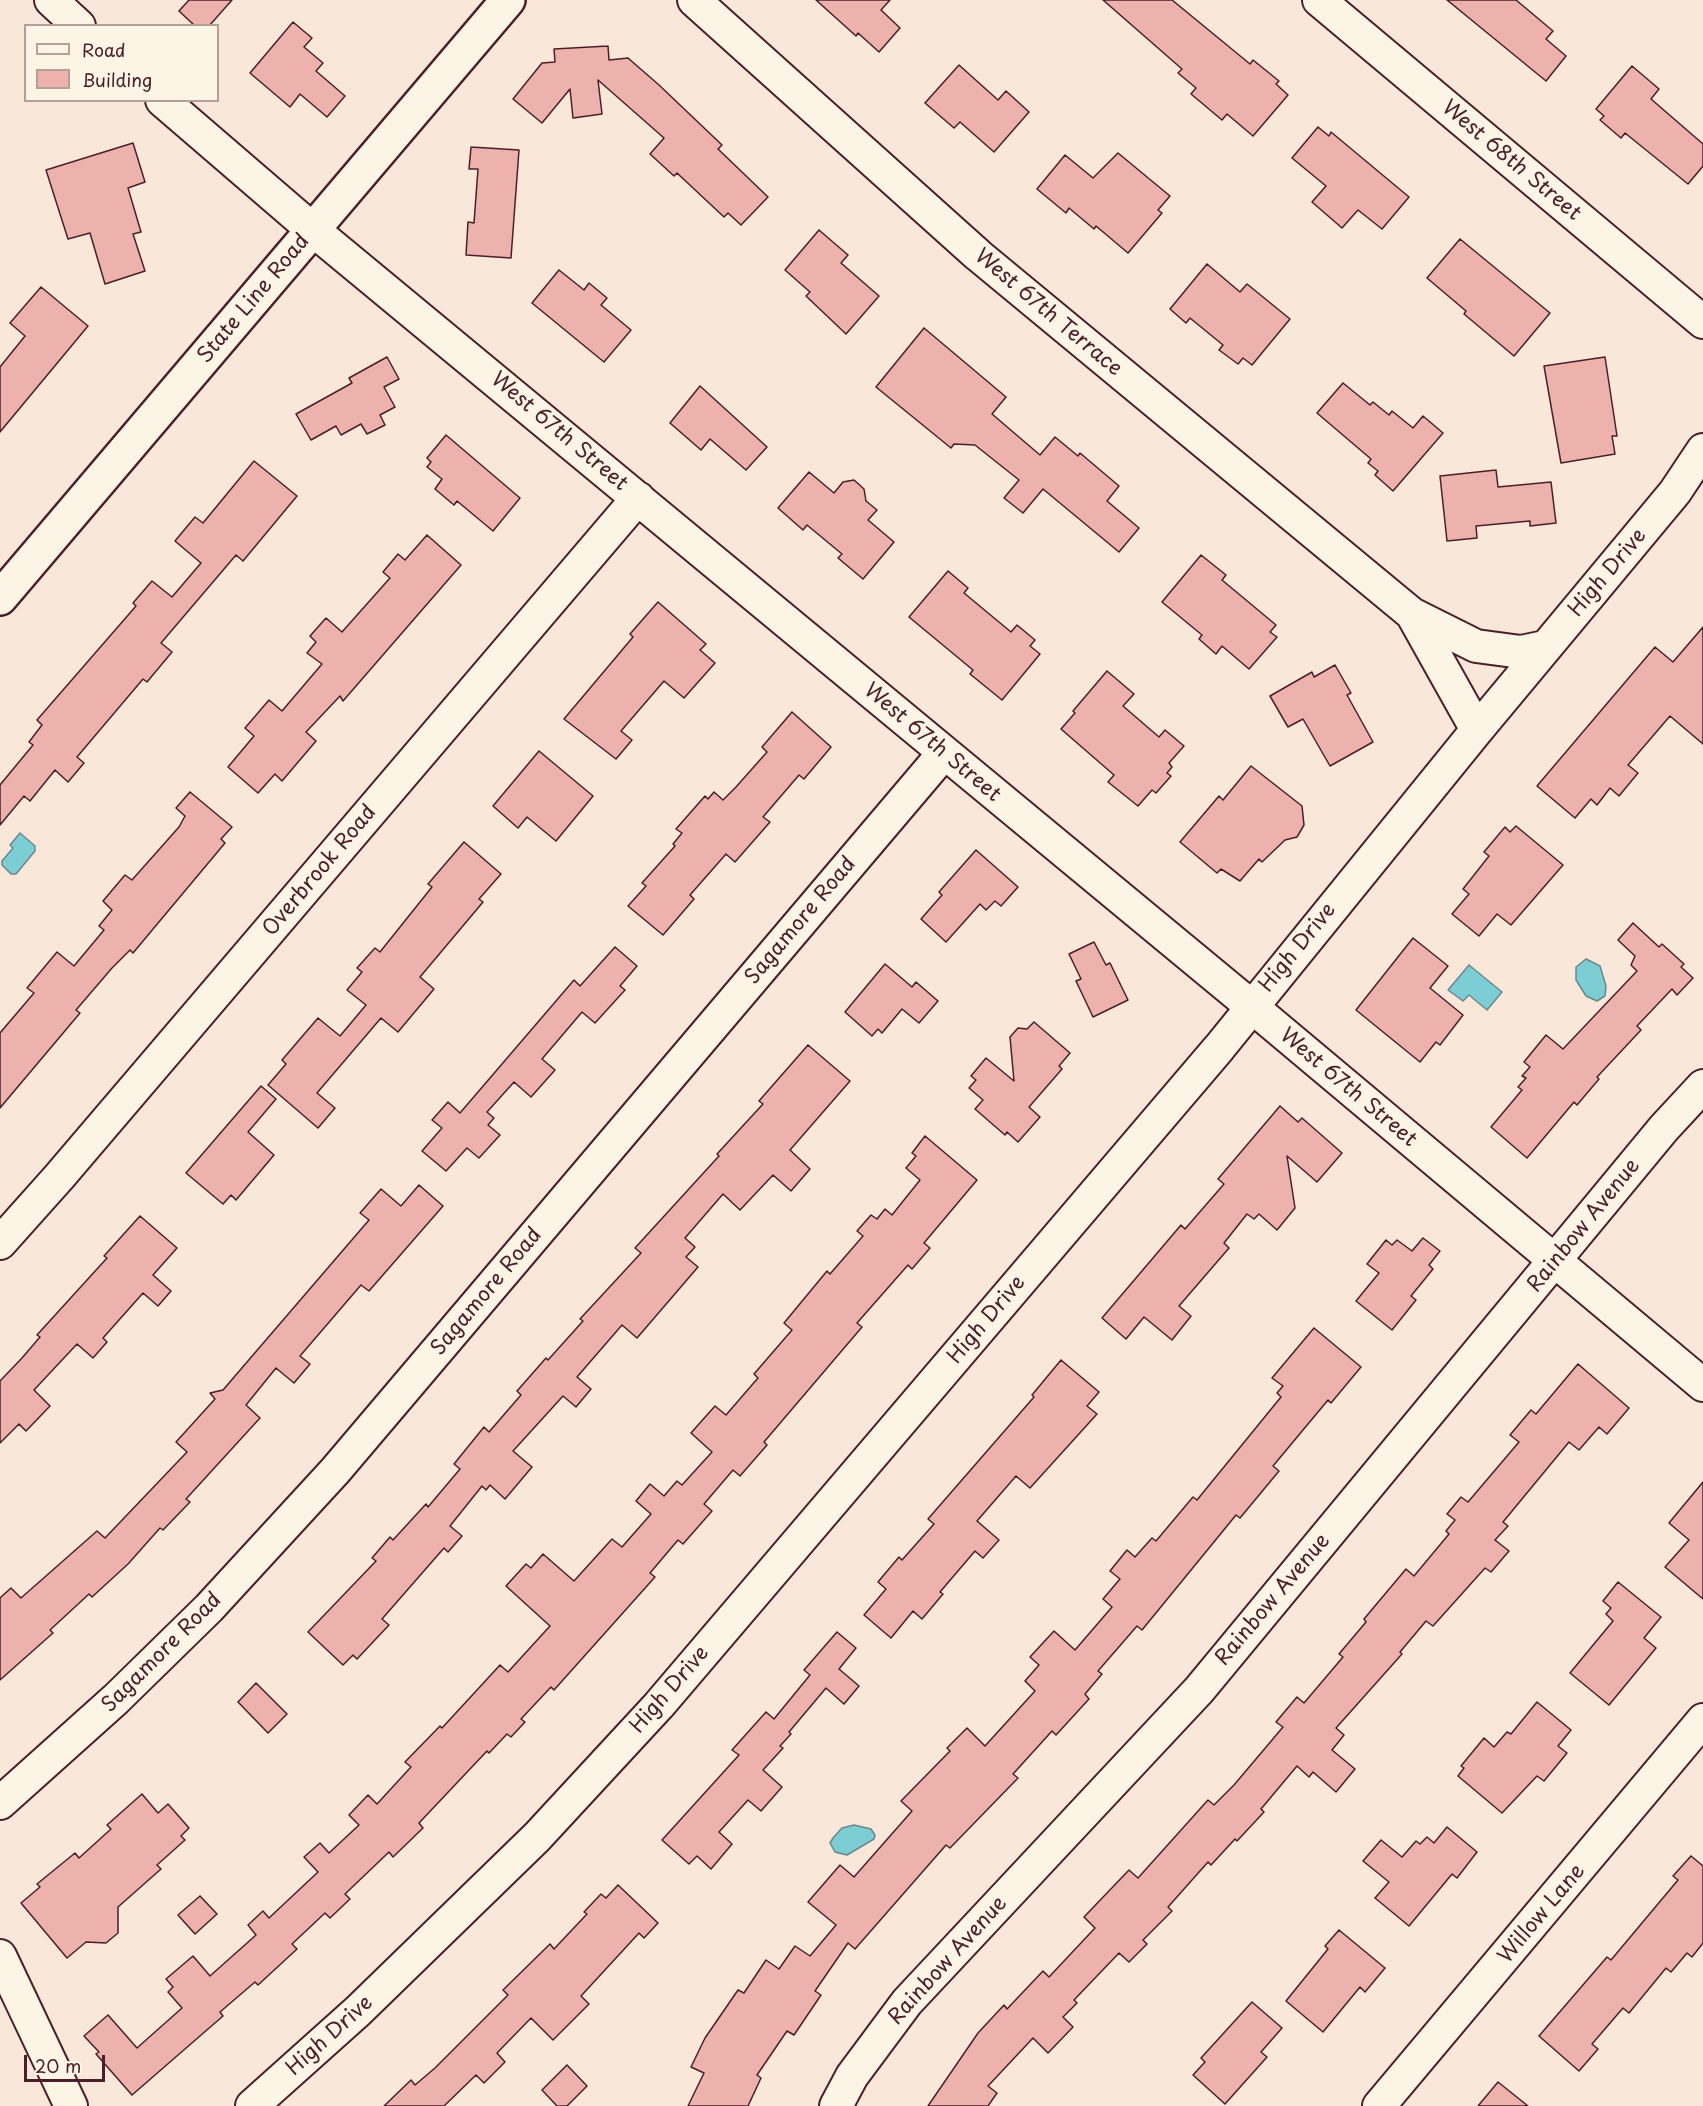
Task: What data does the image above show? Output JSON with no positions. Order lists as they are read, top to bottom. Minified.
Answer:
{"streets":{"main road":["State Line Road"],"street":["West 68th Street","West 67th Terrace","West 67th Street","High Drive","Overbrook Road","Sagamore Road","Rainbow Avenue","Willow Lane"]},"crossings":[["State Line Road","West 67th Street"],["West 67th Terrace","High Drive"],["West 67th Street","High Drive"],["West 67th Street","Overbrook Road"],["West 67th Street","Sagamore Road"],["West 67th Street","Rainbow Avenue"]],"legend":["Road","Building"],"scale_bar":"20 m"}
